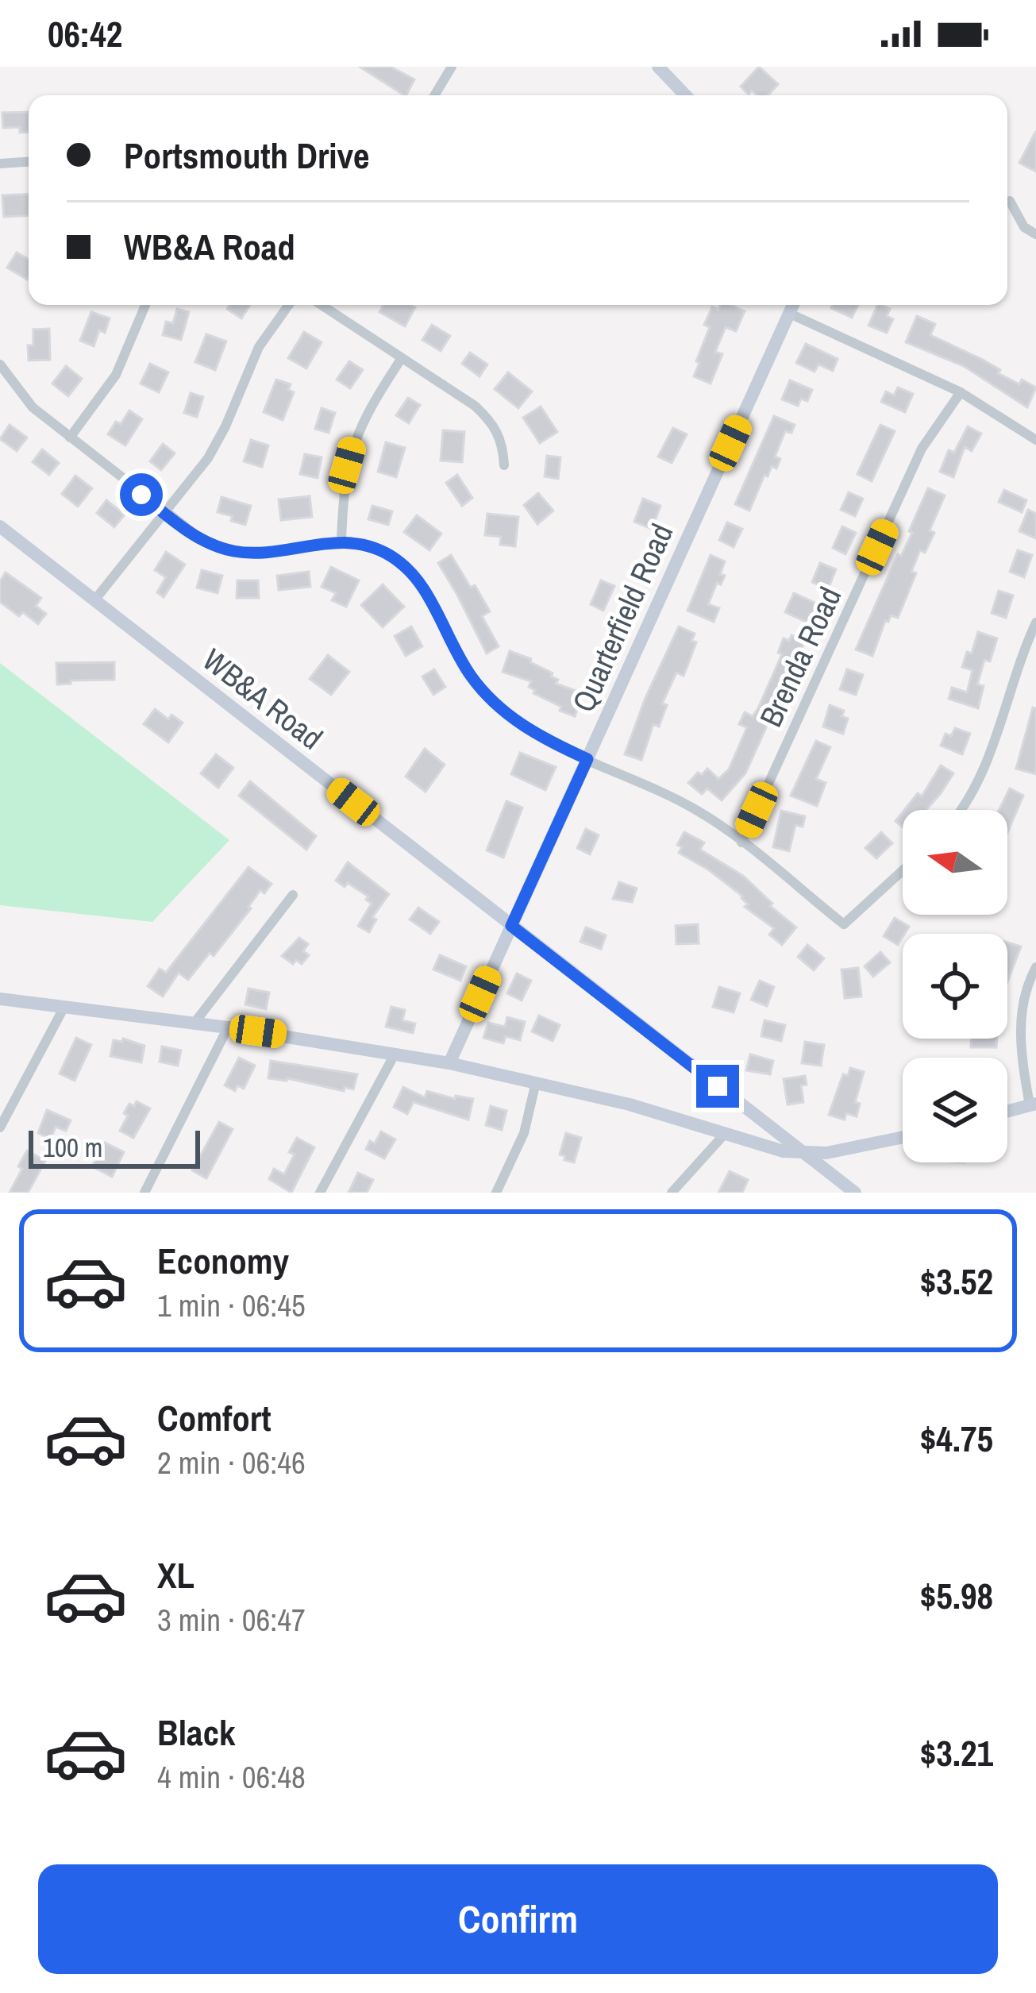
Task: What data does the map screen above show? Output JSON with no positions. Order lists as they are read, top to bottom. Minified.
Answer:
{"streets":{"street":["Quarterfield Road","Brenda Road","WB&A Road"]},"crossings":[["Quarterfield Road","WB&A Road"]],"scale_bar":"100 m","north":"left","page":{"status":"06:42","banner":["Portsmouth Drive","WB&A Road"],"scale":"100 m","list":[{"name":"Economy","note":"1 min · 06:45","value":"$3.52"},{"name":"Comfort","note":"2 min · 06:46","value":"$4.75"},{"name":"XL","note":"3 min · 06:47","value":"$5.98"},{"name":"Black","note":"4 min · 06:48","value":"$3.21"}],"buttons":"Confirm"}}
